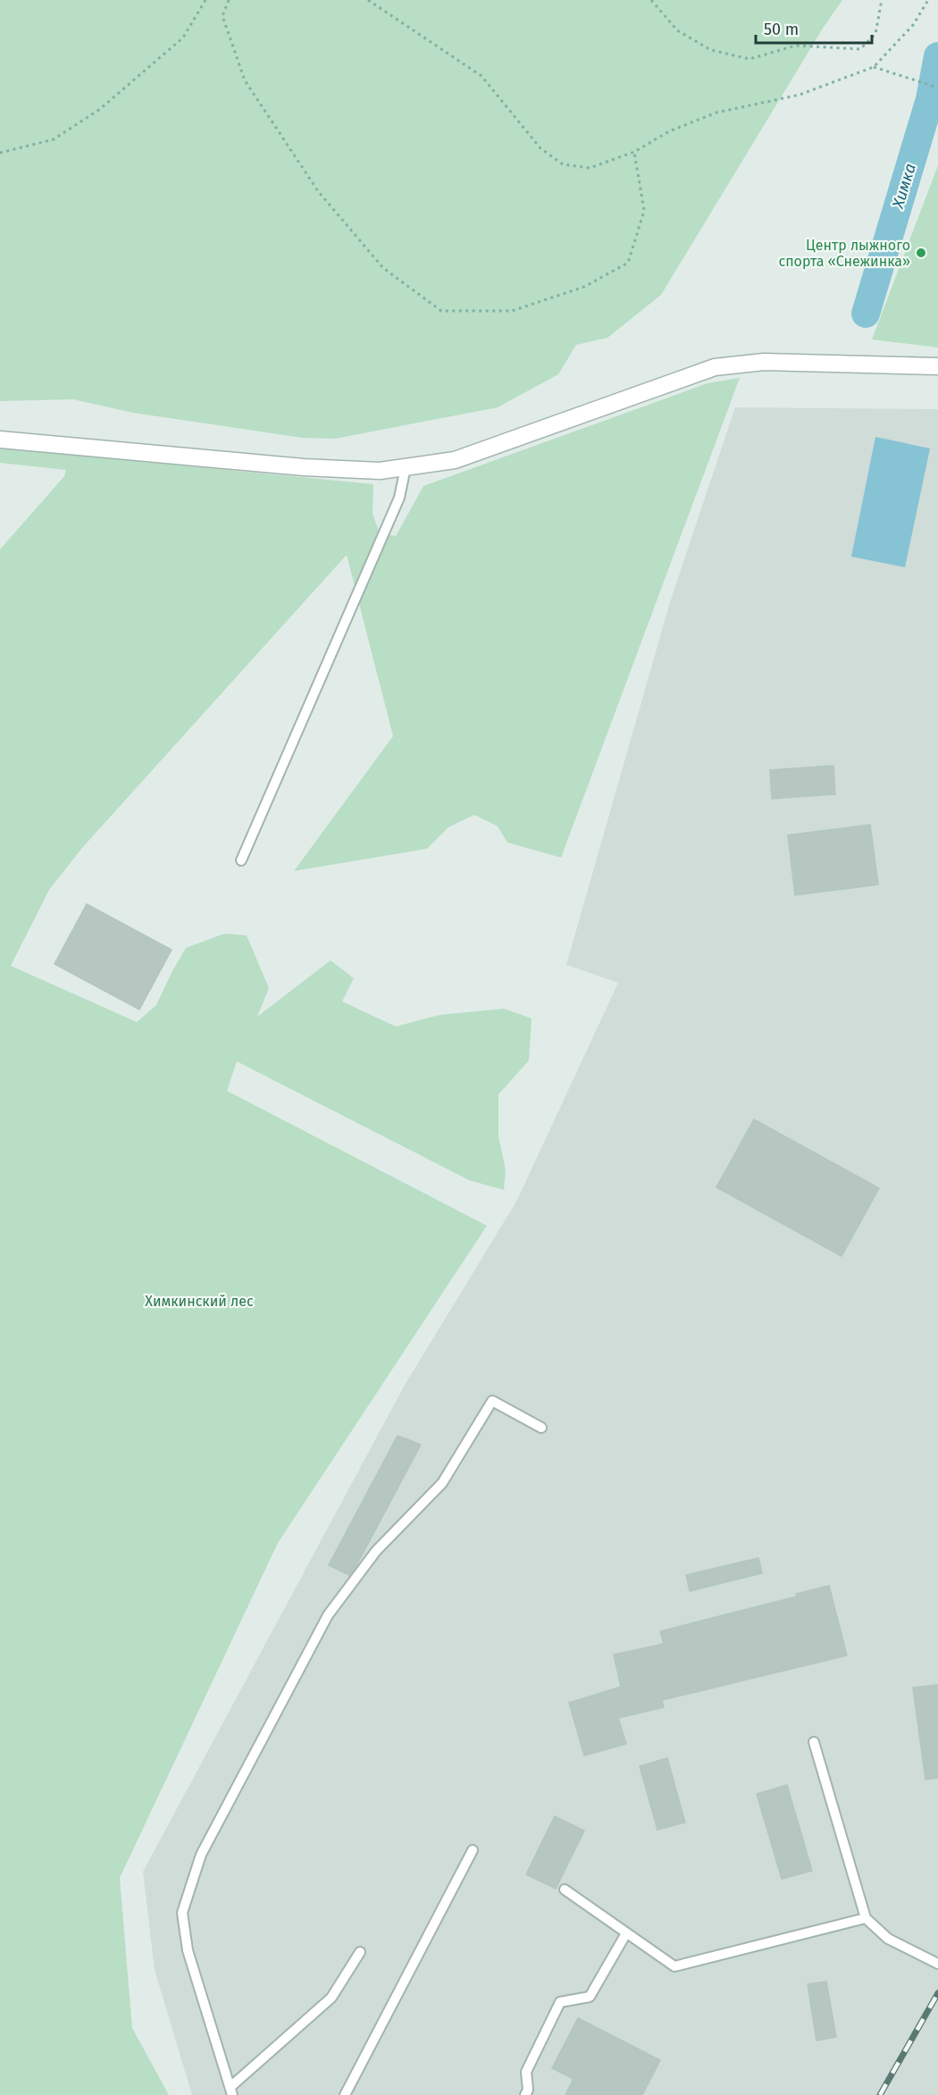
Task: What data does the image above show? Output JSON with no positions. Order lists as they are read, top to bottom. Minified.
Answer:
{"water":["Химка"],"parks":["Химкинский лес"],"places":["Центр лыжного спорта «Снежинка»"],"scale_bar":"50 m"}
